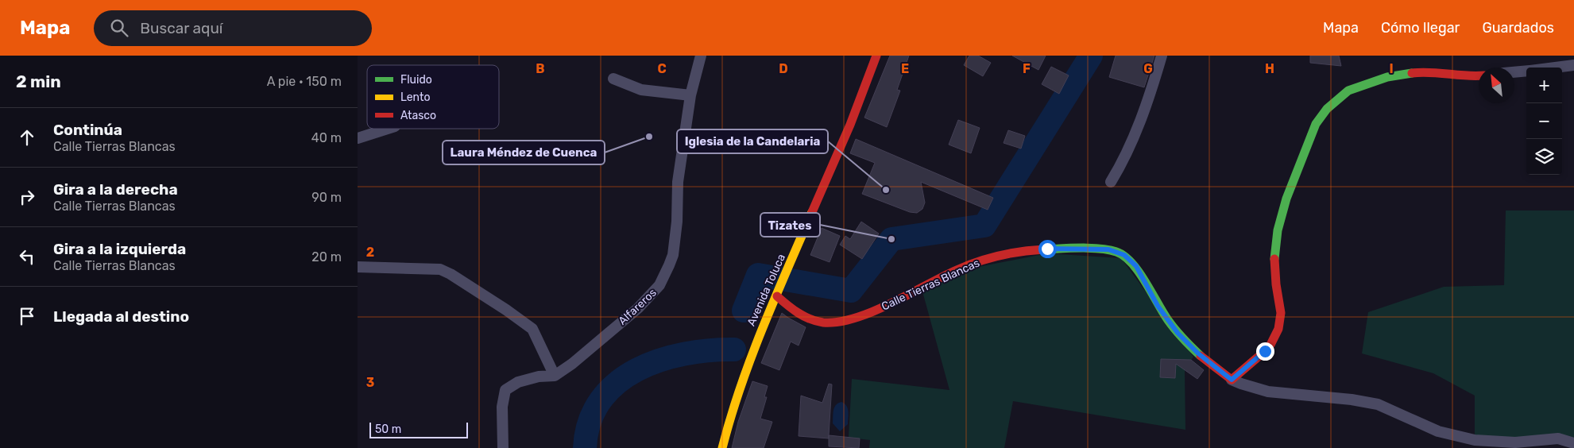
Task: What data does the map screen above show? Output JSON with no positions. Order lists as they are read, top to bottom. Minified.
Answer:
{"streets":{"street":["Calle Tierras Blancas","Avenida Toluca","Alfareros"]},"crossings":[["Calle Tierras Blancas","Avenida Toluca"]],"places":["Laura Méndez de Cuenca","Iglesia de la Candelaria","Tizates"],"legend":["Fluido","Lento","Atasco"],"scale_bar":"50 m","north":"top left","page":{"header":"Mapa","search":"Buscar aquí","nav":["Mapa","Cómo llegar","Guardados"],"heading":["2 min","A pie · 150 m"],"map_buttons":["+","−"],"list":[["Continúa","Calle Tierras Blancas","40 m"],["Gira a la derecha","Calle Tierras Blancas","90 m"],["Gira a la izquierda","Calle Tierras Blancas","20 m"],"Llegada al destino"],"scale":"50 m"},"grid":{"columns":["B","C","D","E","F","G","H","I"],"rows":["2","3"]}}
